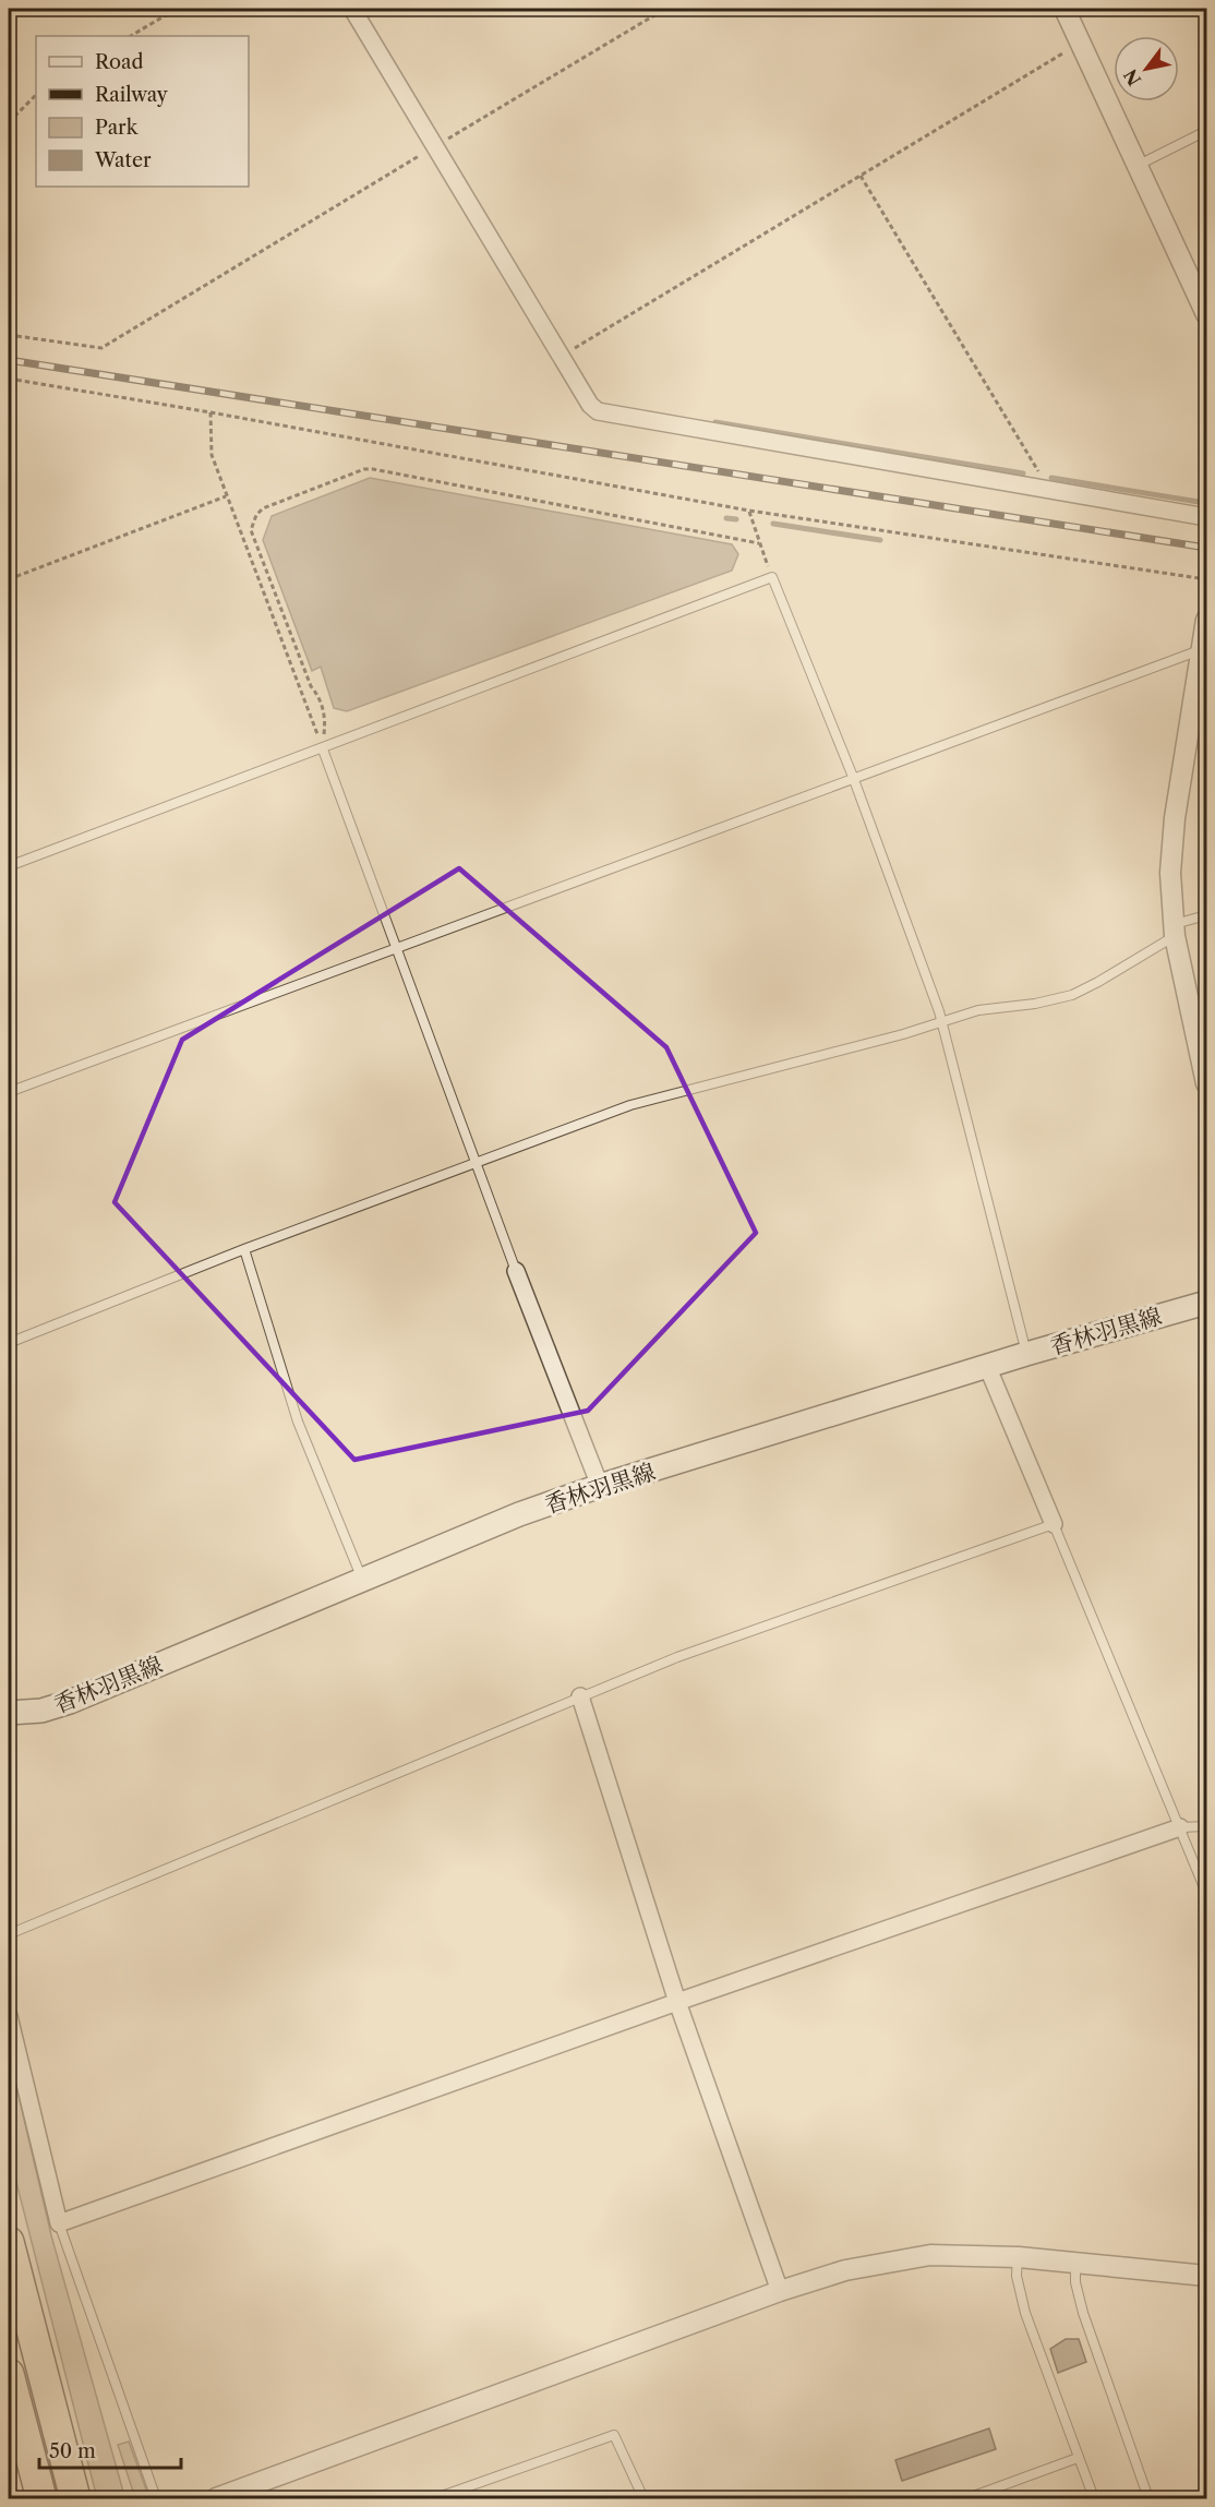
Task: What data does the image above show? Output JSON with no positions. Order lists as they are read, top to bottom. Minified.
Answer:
{"streets":{"main road":["香林羽黒線"]},"legend":["Road","Railway","Park","Water"],"scale_bar":"50 m","north":"bottom left"}
